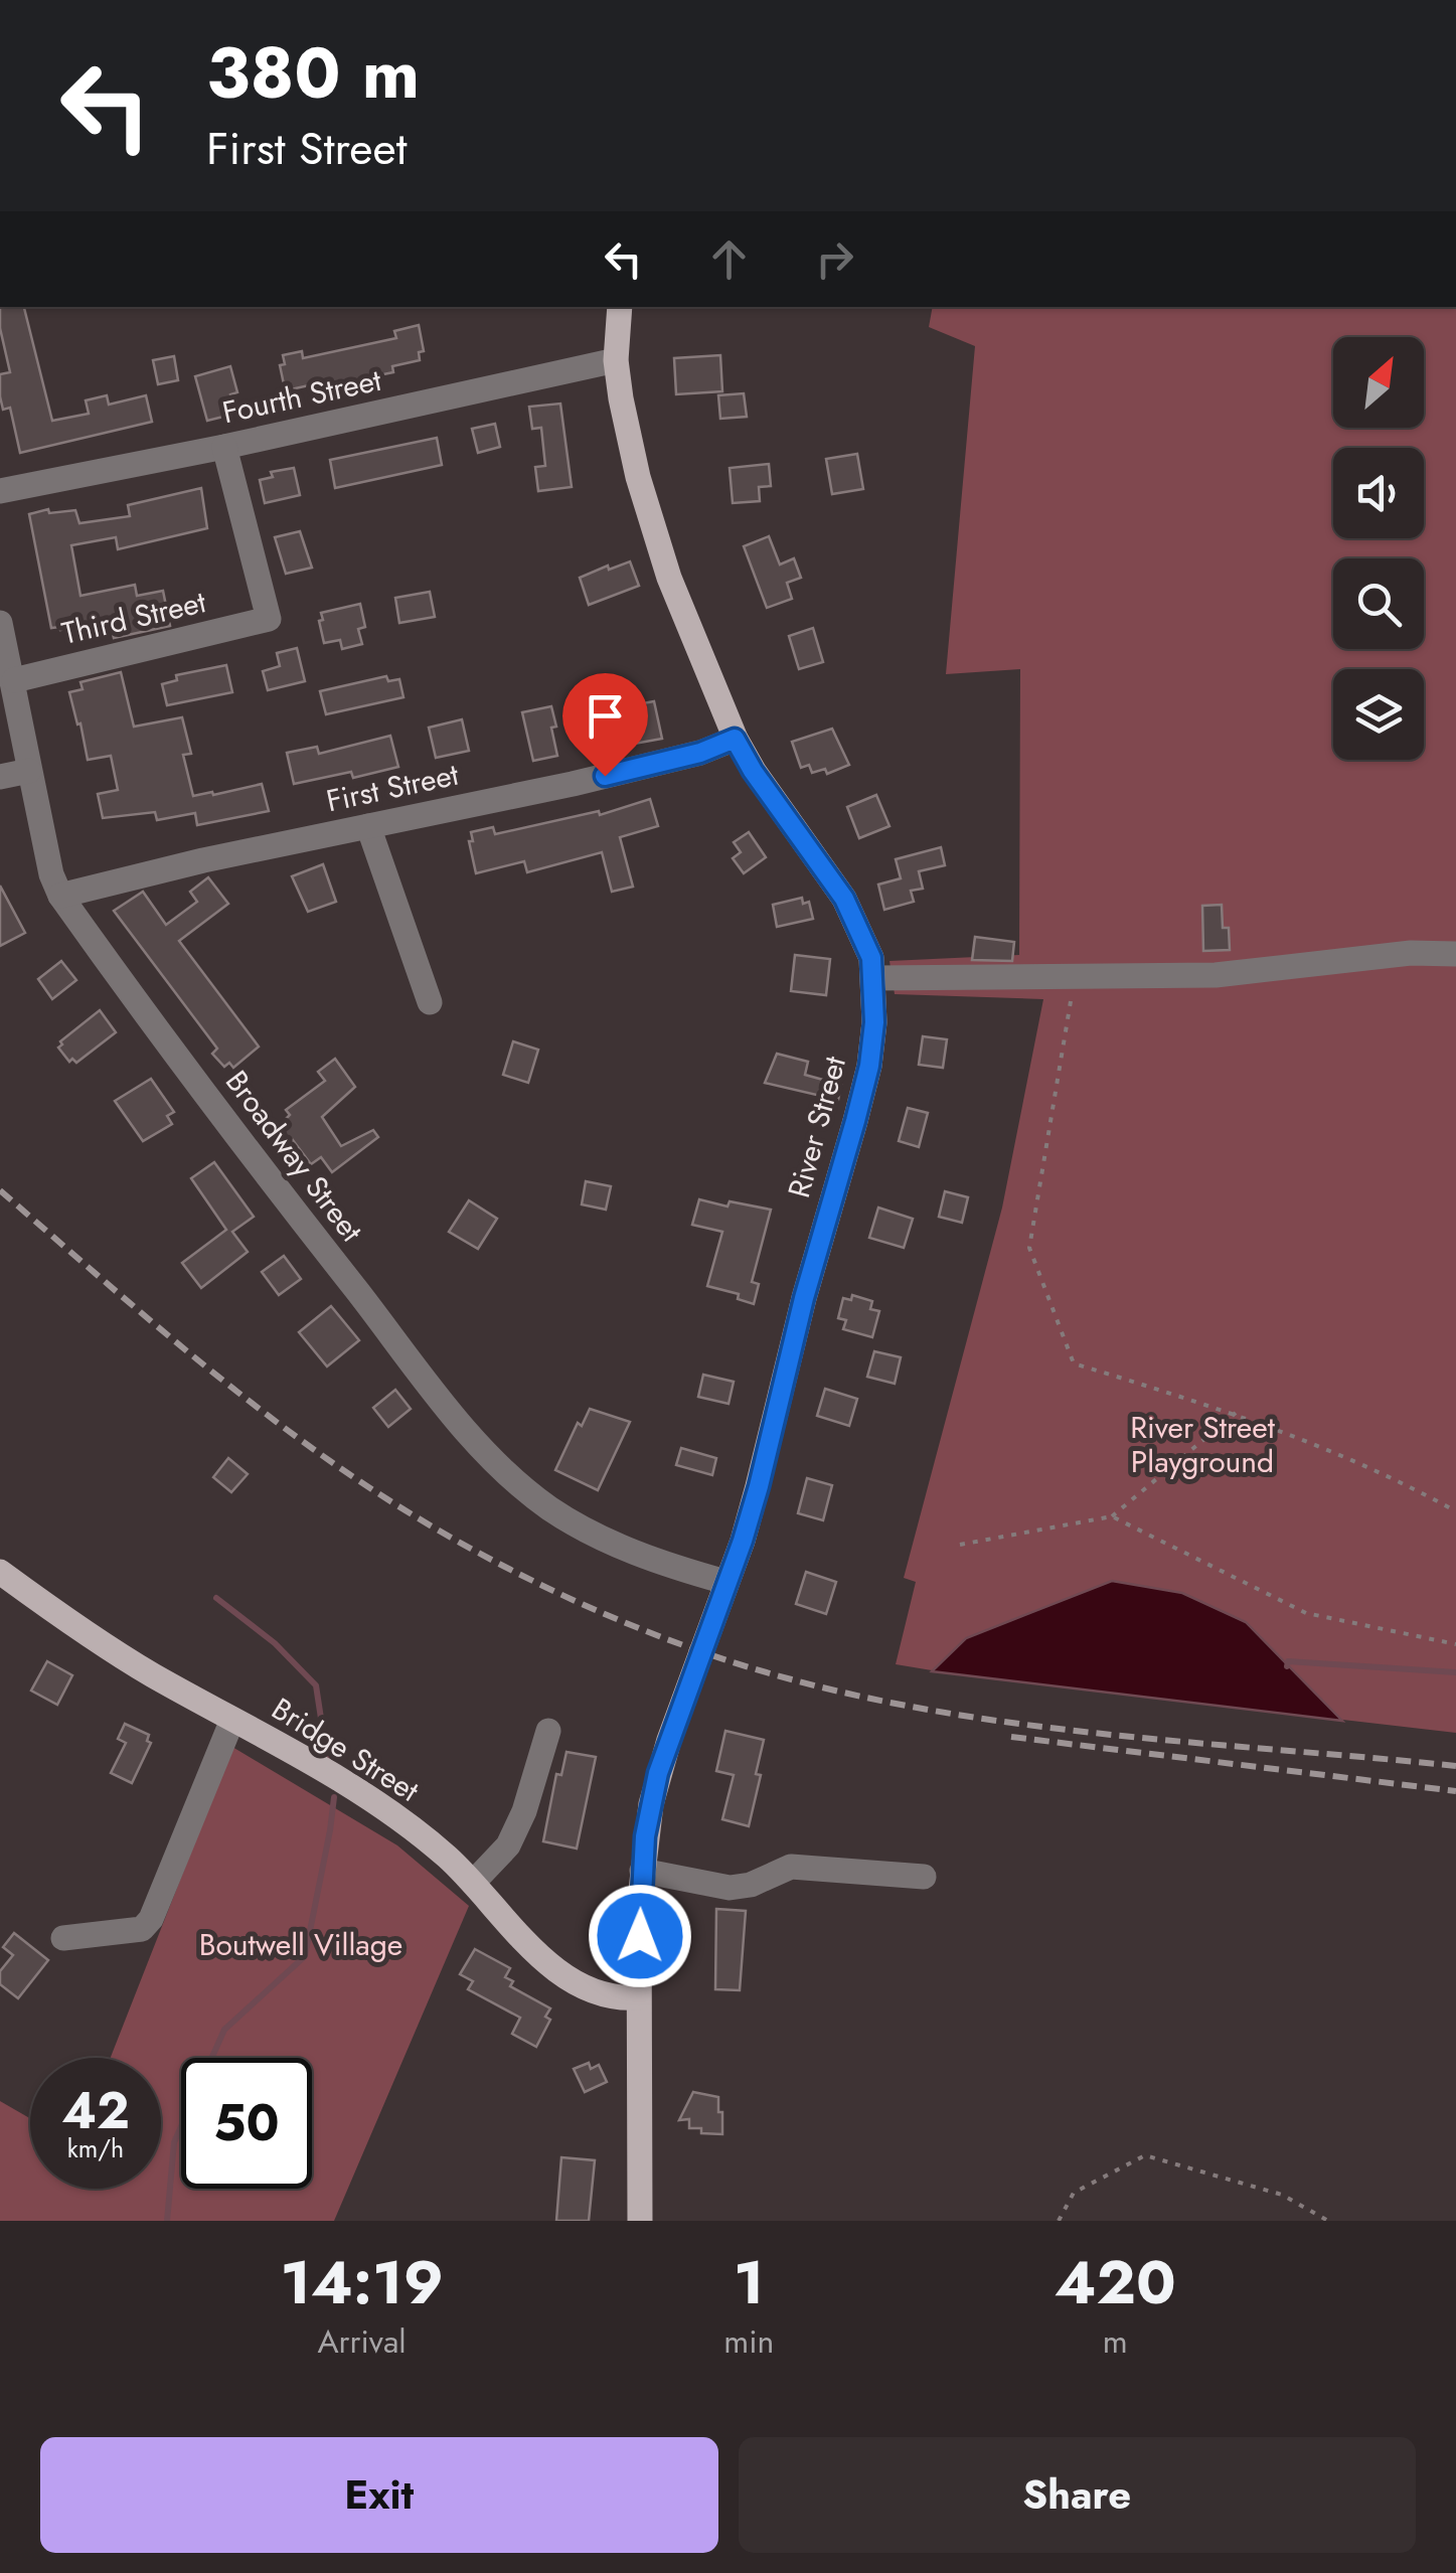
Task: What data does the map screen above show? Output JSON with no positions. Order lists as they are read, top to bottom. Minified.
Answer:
{"streets":{"main road":["River Street","Bridge Street"],"street":["Fourth Street","Third Street","First Street","Broadway Street"]},"crossings":[["Fourth Street","Third Street"],["Fourth Street","River Street"],["Third Street","Broadway Street"],["First Street","River Street"],["First Street","Broadway Street"],["River Street","Broadway Street"],["River Street","Bridge Street"]],"parks":["River Street Playground","Boutwell Village"],"north":"top right","page":{"turn":["380 m","First Street"],"speed":"42 km/h","limit":"50","eta":["14:19","Arrival","1","min","420","m"],"buttons":["Exit","Share"]}}
